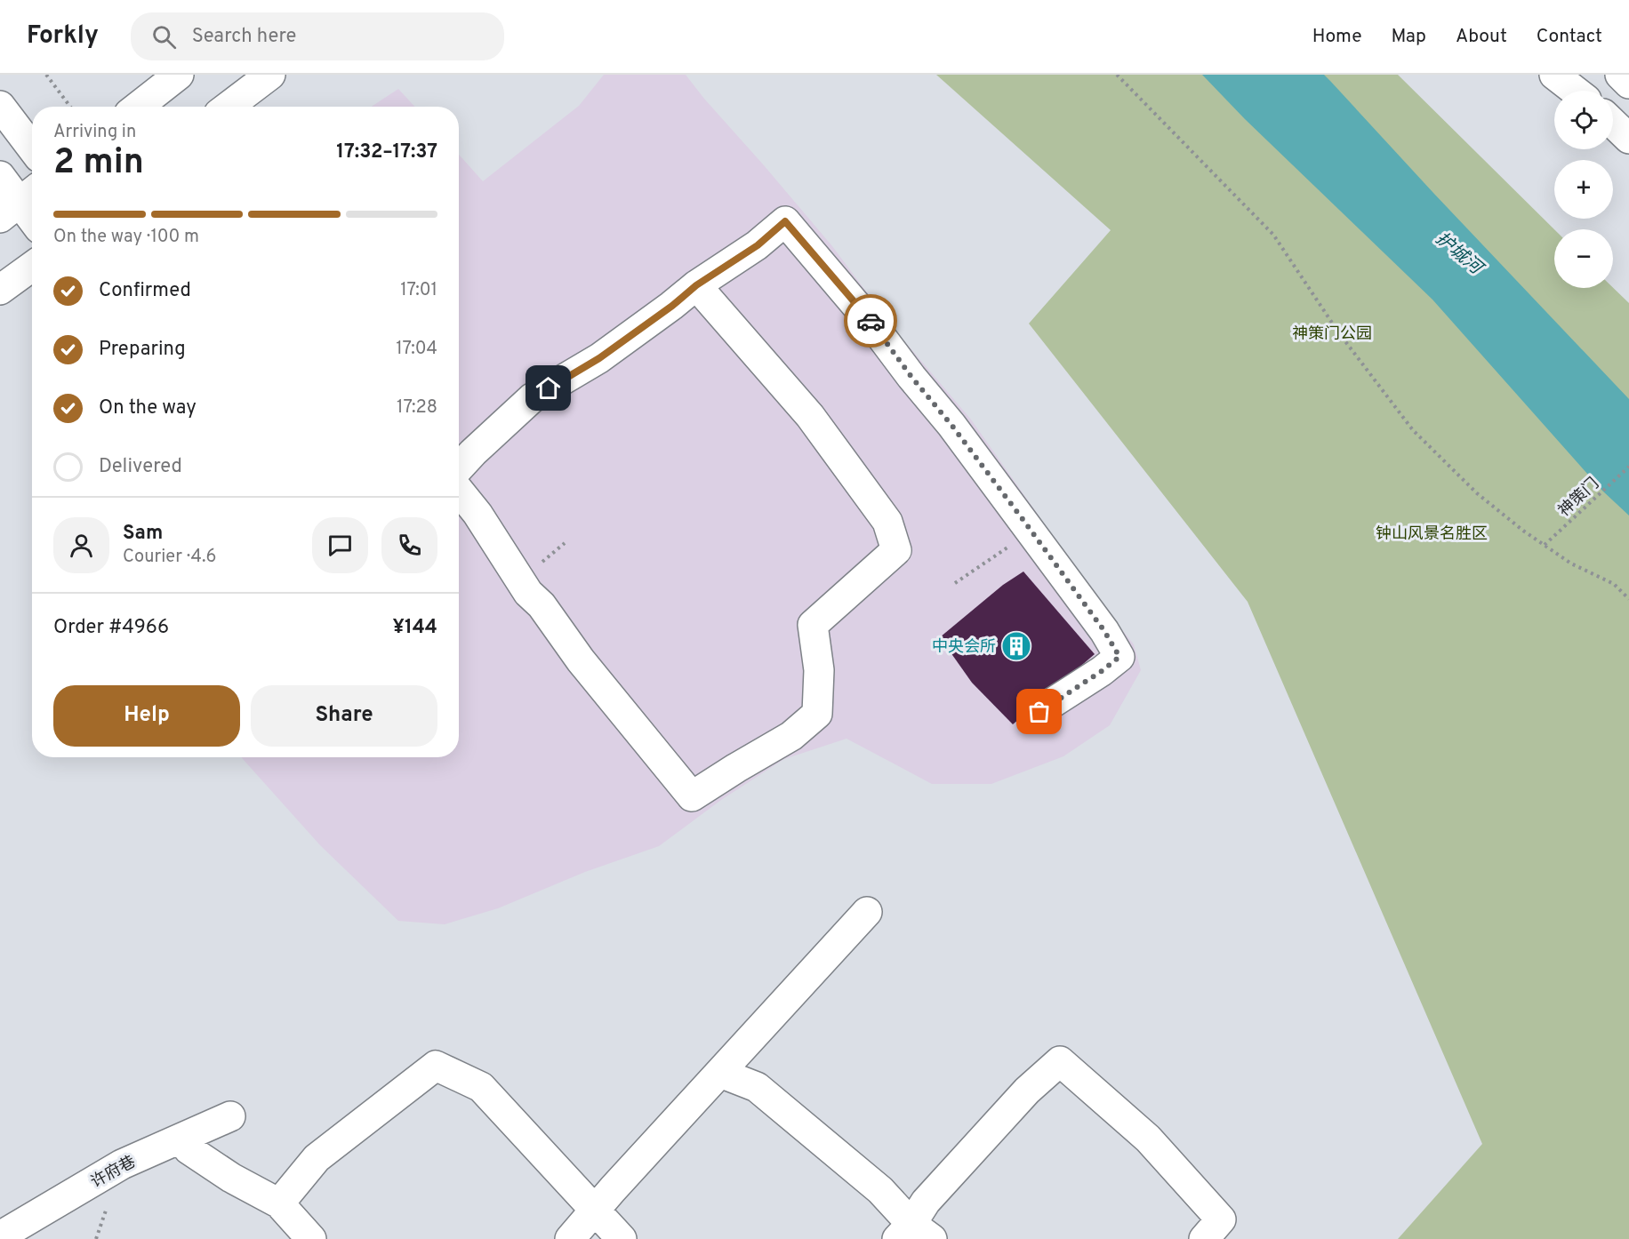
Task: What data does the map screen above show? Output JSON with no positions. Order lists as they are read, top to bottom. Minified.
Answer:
{"streets":{"street":["许府巷"],"path":["神策门"]},"water":["护城河"],"parks":["神策门公园","钟山风景名胜区"],"places":{"building":["中央会所"]},"page":{"header":"Forkly","search":"Search here","nav":["Home","Map","About","Contact"],"map_buttons":["+","−"],"heading":["2 min","Arriving in","17:32–17:37"],"panel":["Sam","Courier · 4.6","Order #4966","¥144"],"bar":"On the way · 100 m","list":[["Confirmed","17:01"],["Preparing","17:04"],["On the way","17:28"],"Delivered"],"buttons":["Help","Share"]}}
